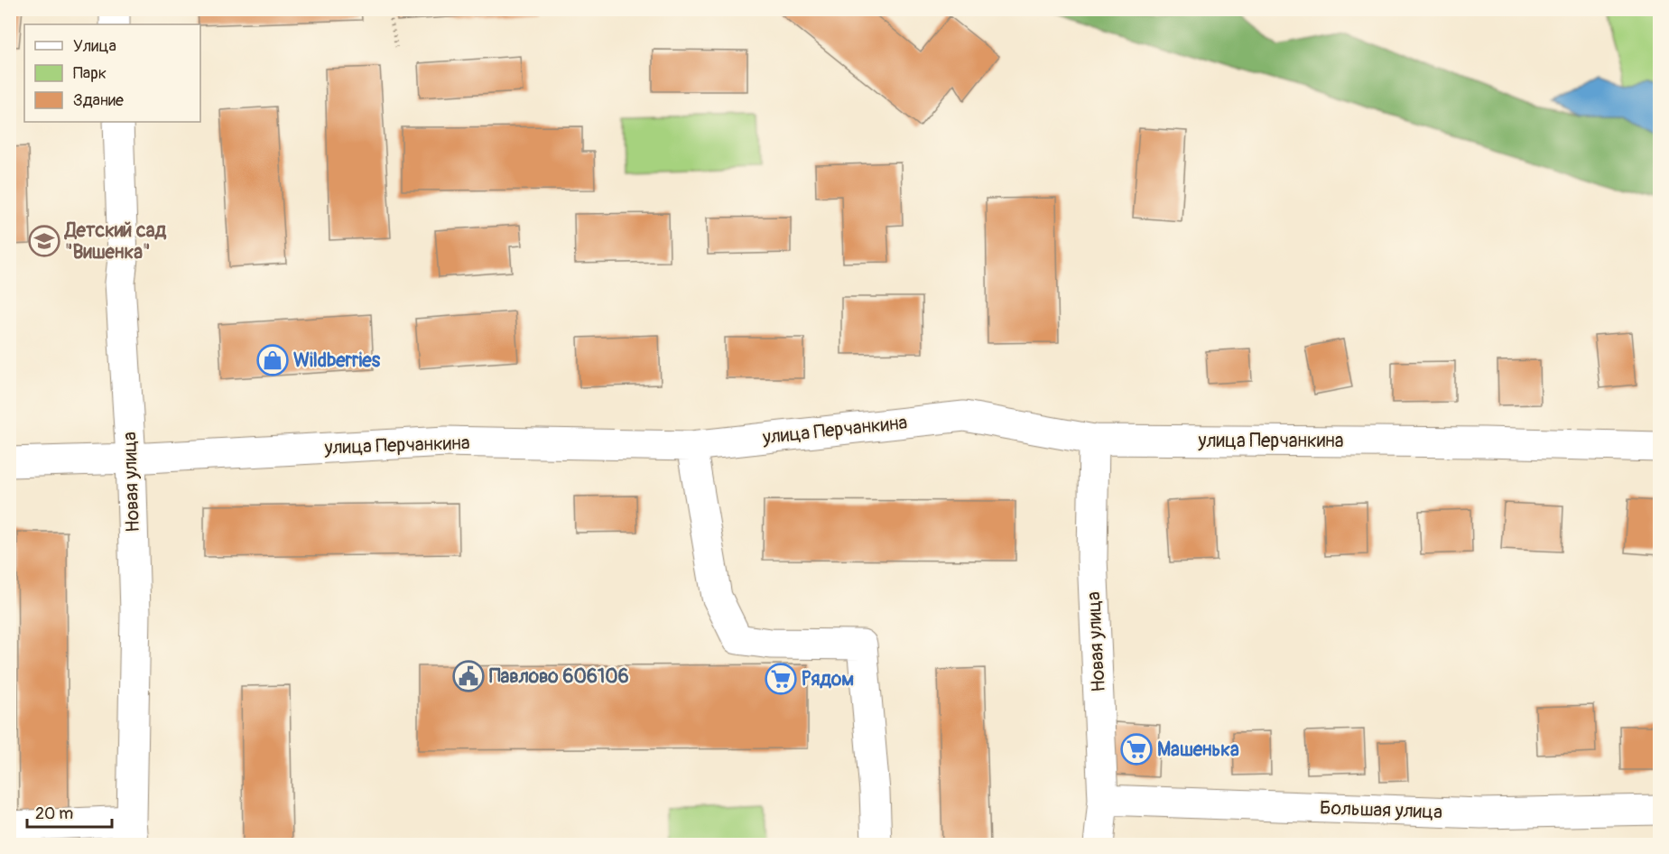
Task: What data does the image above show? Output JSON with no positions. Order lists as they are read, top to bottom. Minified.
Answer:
{"streets":{"street":["улица Перчанкина","Новая улица","Большая улица"]},"crossings":[["улица Перчанкина","Новая улица"],["Новая улица","Большая улица"]],"places":{"school or university":["Детский сад \"Вишенка\""],"shop":["Wildberries"],"public building":["Павлово 606106"],"supermarket":["Рядом","Машенька"]},"legend":["Улица","Парк","Здание"],"scale_bar":"20 m"}
